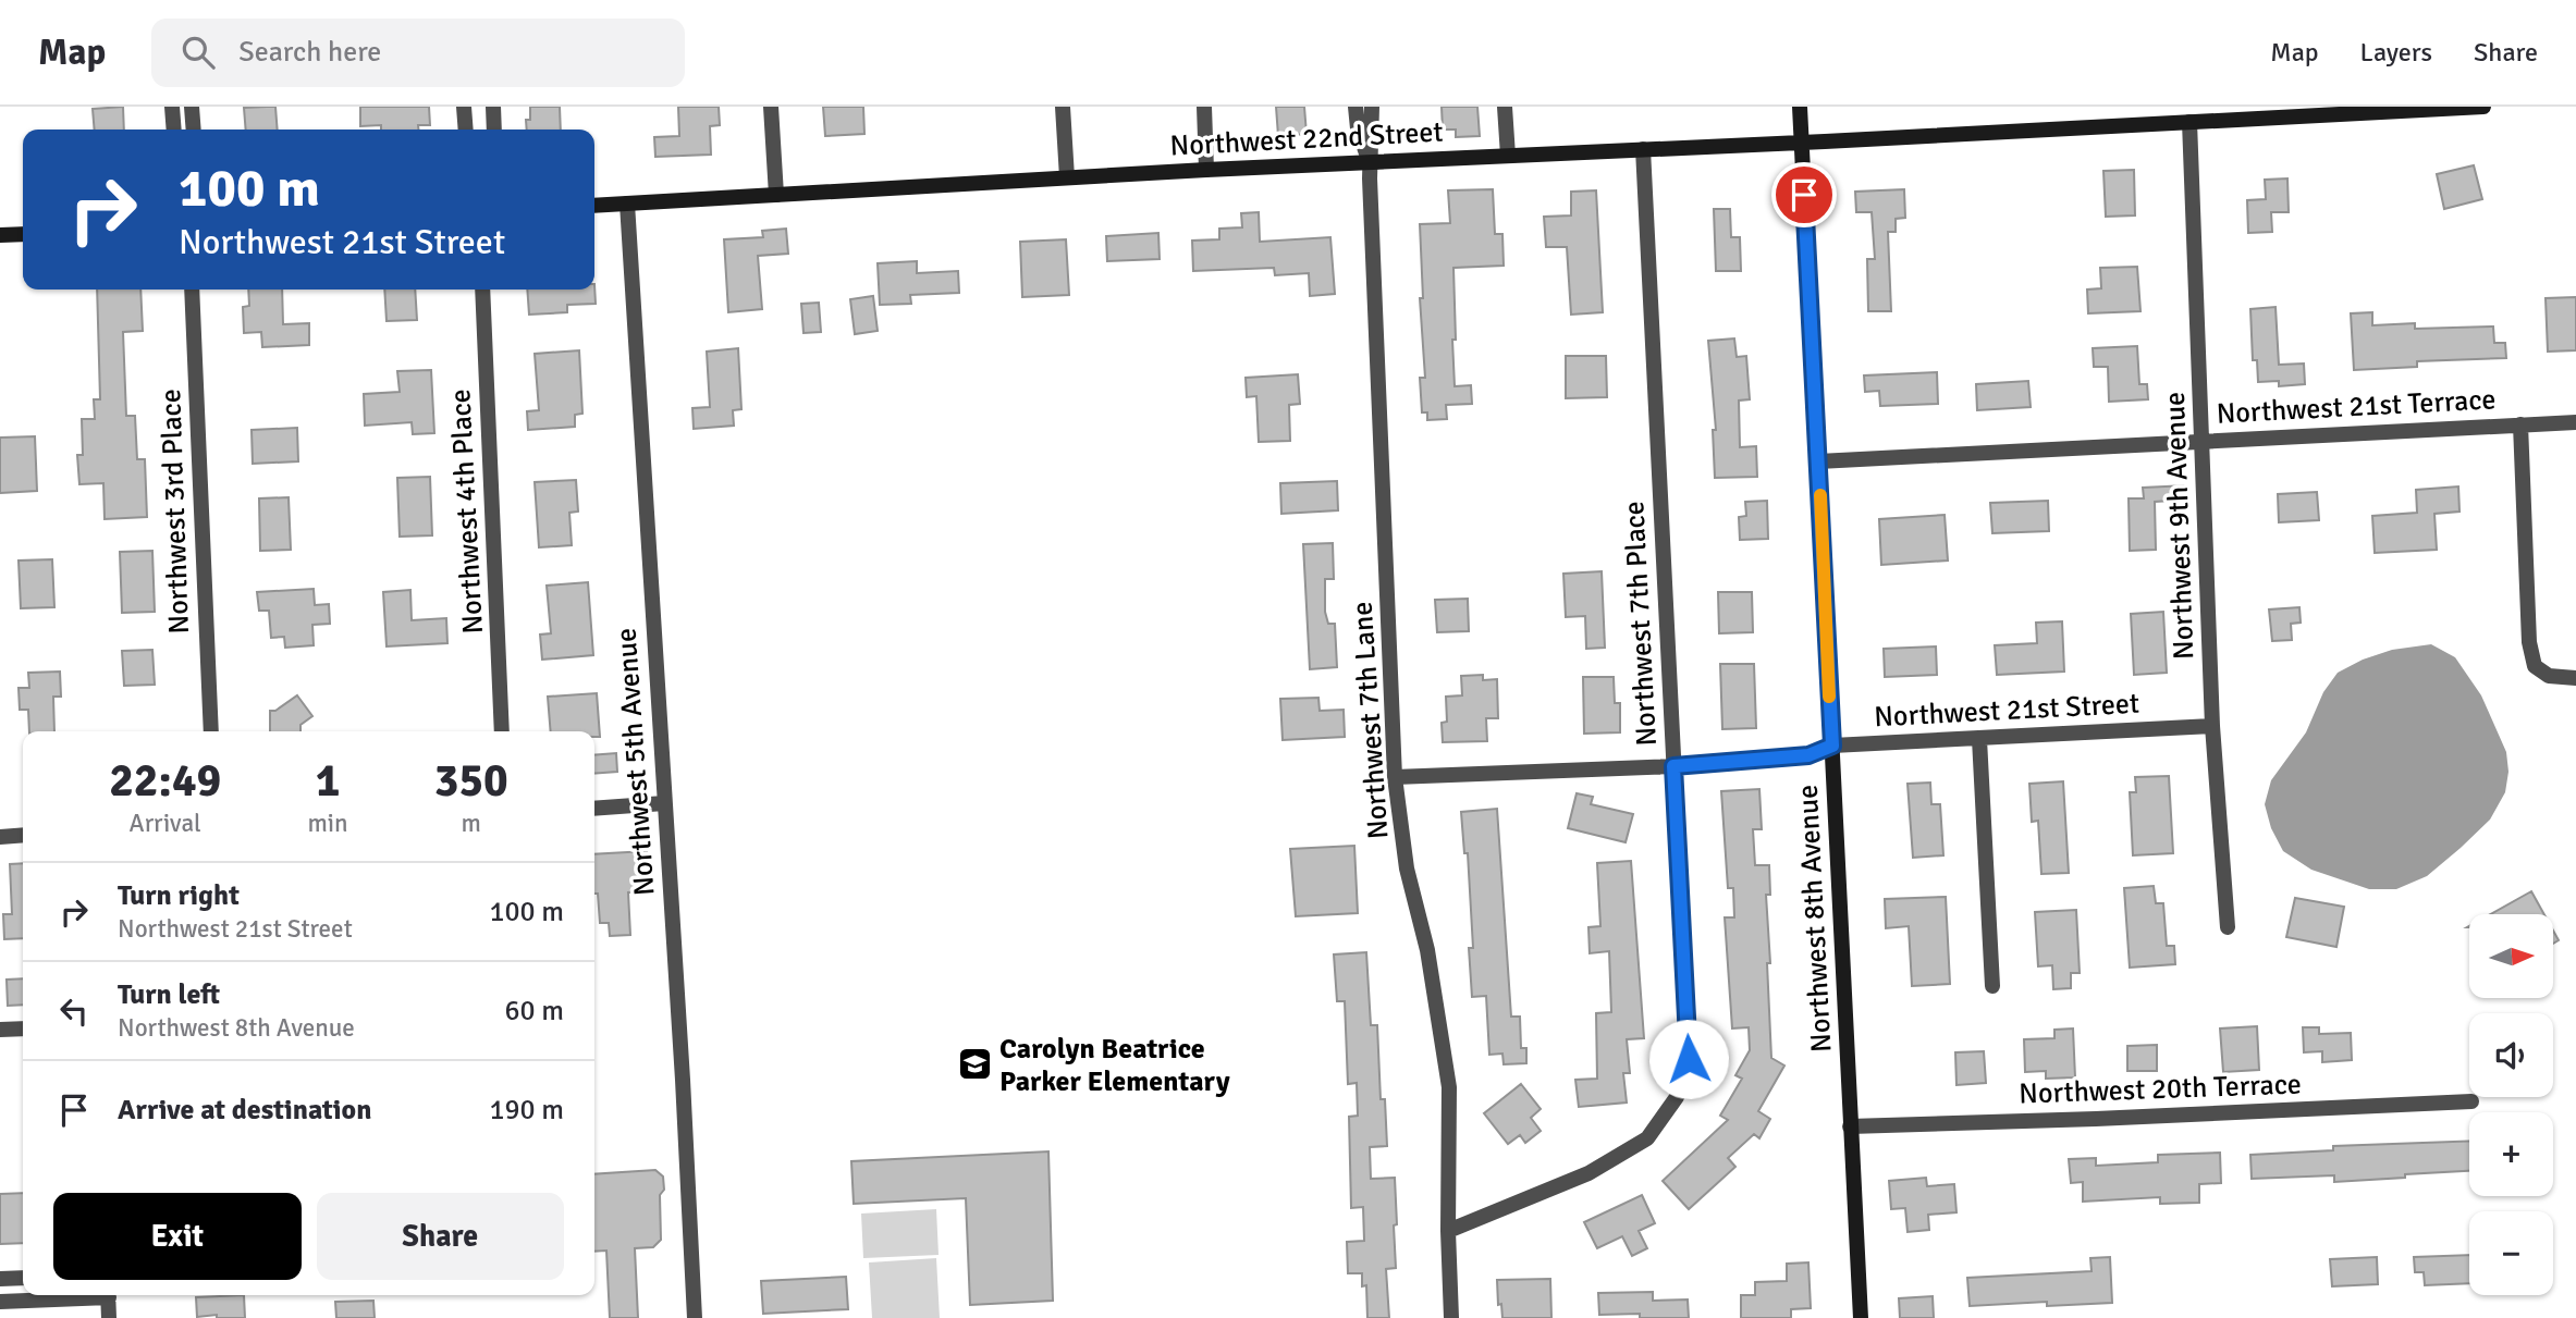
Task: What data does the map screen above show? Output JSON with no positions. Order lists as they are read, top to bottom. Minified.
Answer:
{"streets":{"street":["Northwest 22nd Street","Northwest 21st Terrace","Northwest 3rd Place","Northwest 4th Place","Northwest 9th Avenue","Northwest 7th Place","Northwest 21st Street","Northwest 7th Lane","Northwest 5th Avenue","Northwest 8th Avenue","Northwest 20th Terrace"]},"crossings":[["Northwest 22nd Street","Northwest 9th Avenue"],["Northwest 22nd Street","Northwest 7th Place"],["Northwest 22nd Street","Northwest 7th Lane"],["Northwest 22nd Street","Northwest 5th Avenue"],["Northwest 22nd Street","Northwest 8th Avenue"],["Northwest 21st Terrace","Northwest 9th Avenue"],["Northwest 21st Terrace","Northwest 8th Avenue"],["Northwest 9th Avenue","Northwest 21st Street"],["Northwest 7th Place","Northwest 21st Street"],["Northwest 7th Place","Northwest 7th Lane"],["Northwest 21st Street","Northwest 7th Lane"],["Northwest 21st Street","Northwest 8th Avenue"],["Northwest 8th Avenue","Northwest 20th Terrace"]],"places":{"school or university":["Carolyn Beatrice Parker Elementary"]},"north":"right","page":{"header":"Map","search":"Search here","nav":["Map","Layers","Share"],"turn":["100 m","Northwest 21st Street"],"eta":["22:49","Arrival","1","min","350","m"],"list":[{"name":"Turn right","note":"Northwest 21st Street","value":"100 m"},{"name":"Turn left","note":"Northwest 8th Avenue","value":"60 m"},{"name":"Arrive at destination","value":"190 m"}],"map_buttons":["+","−"],"buttons":["Exit","Share"]}}
